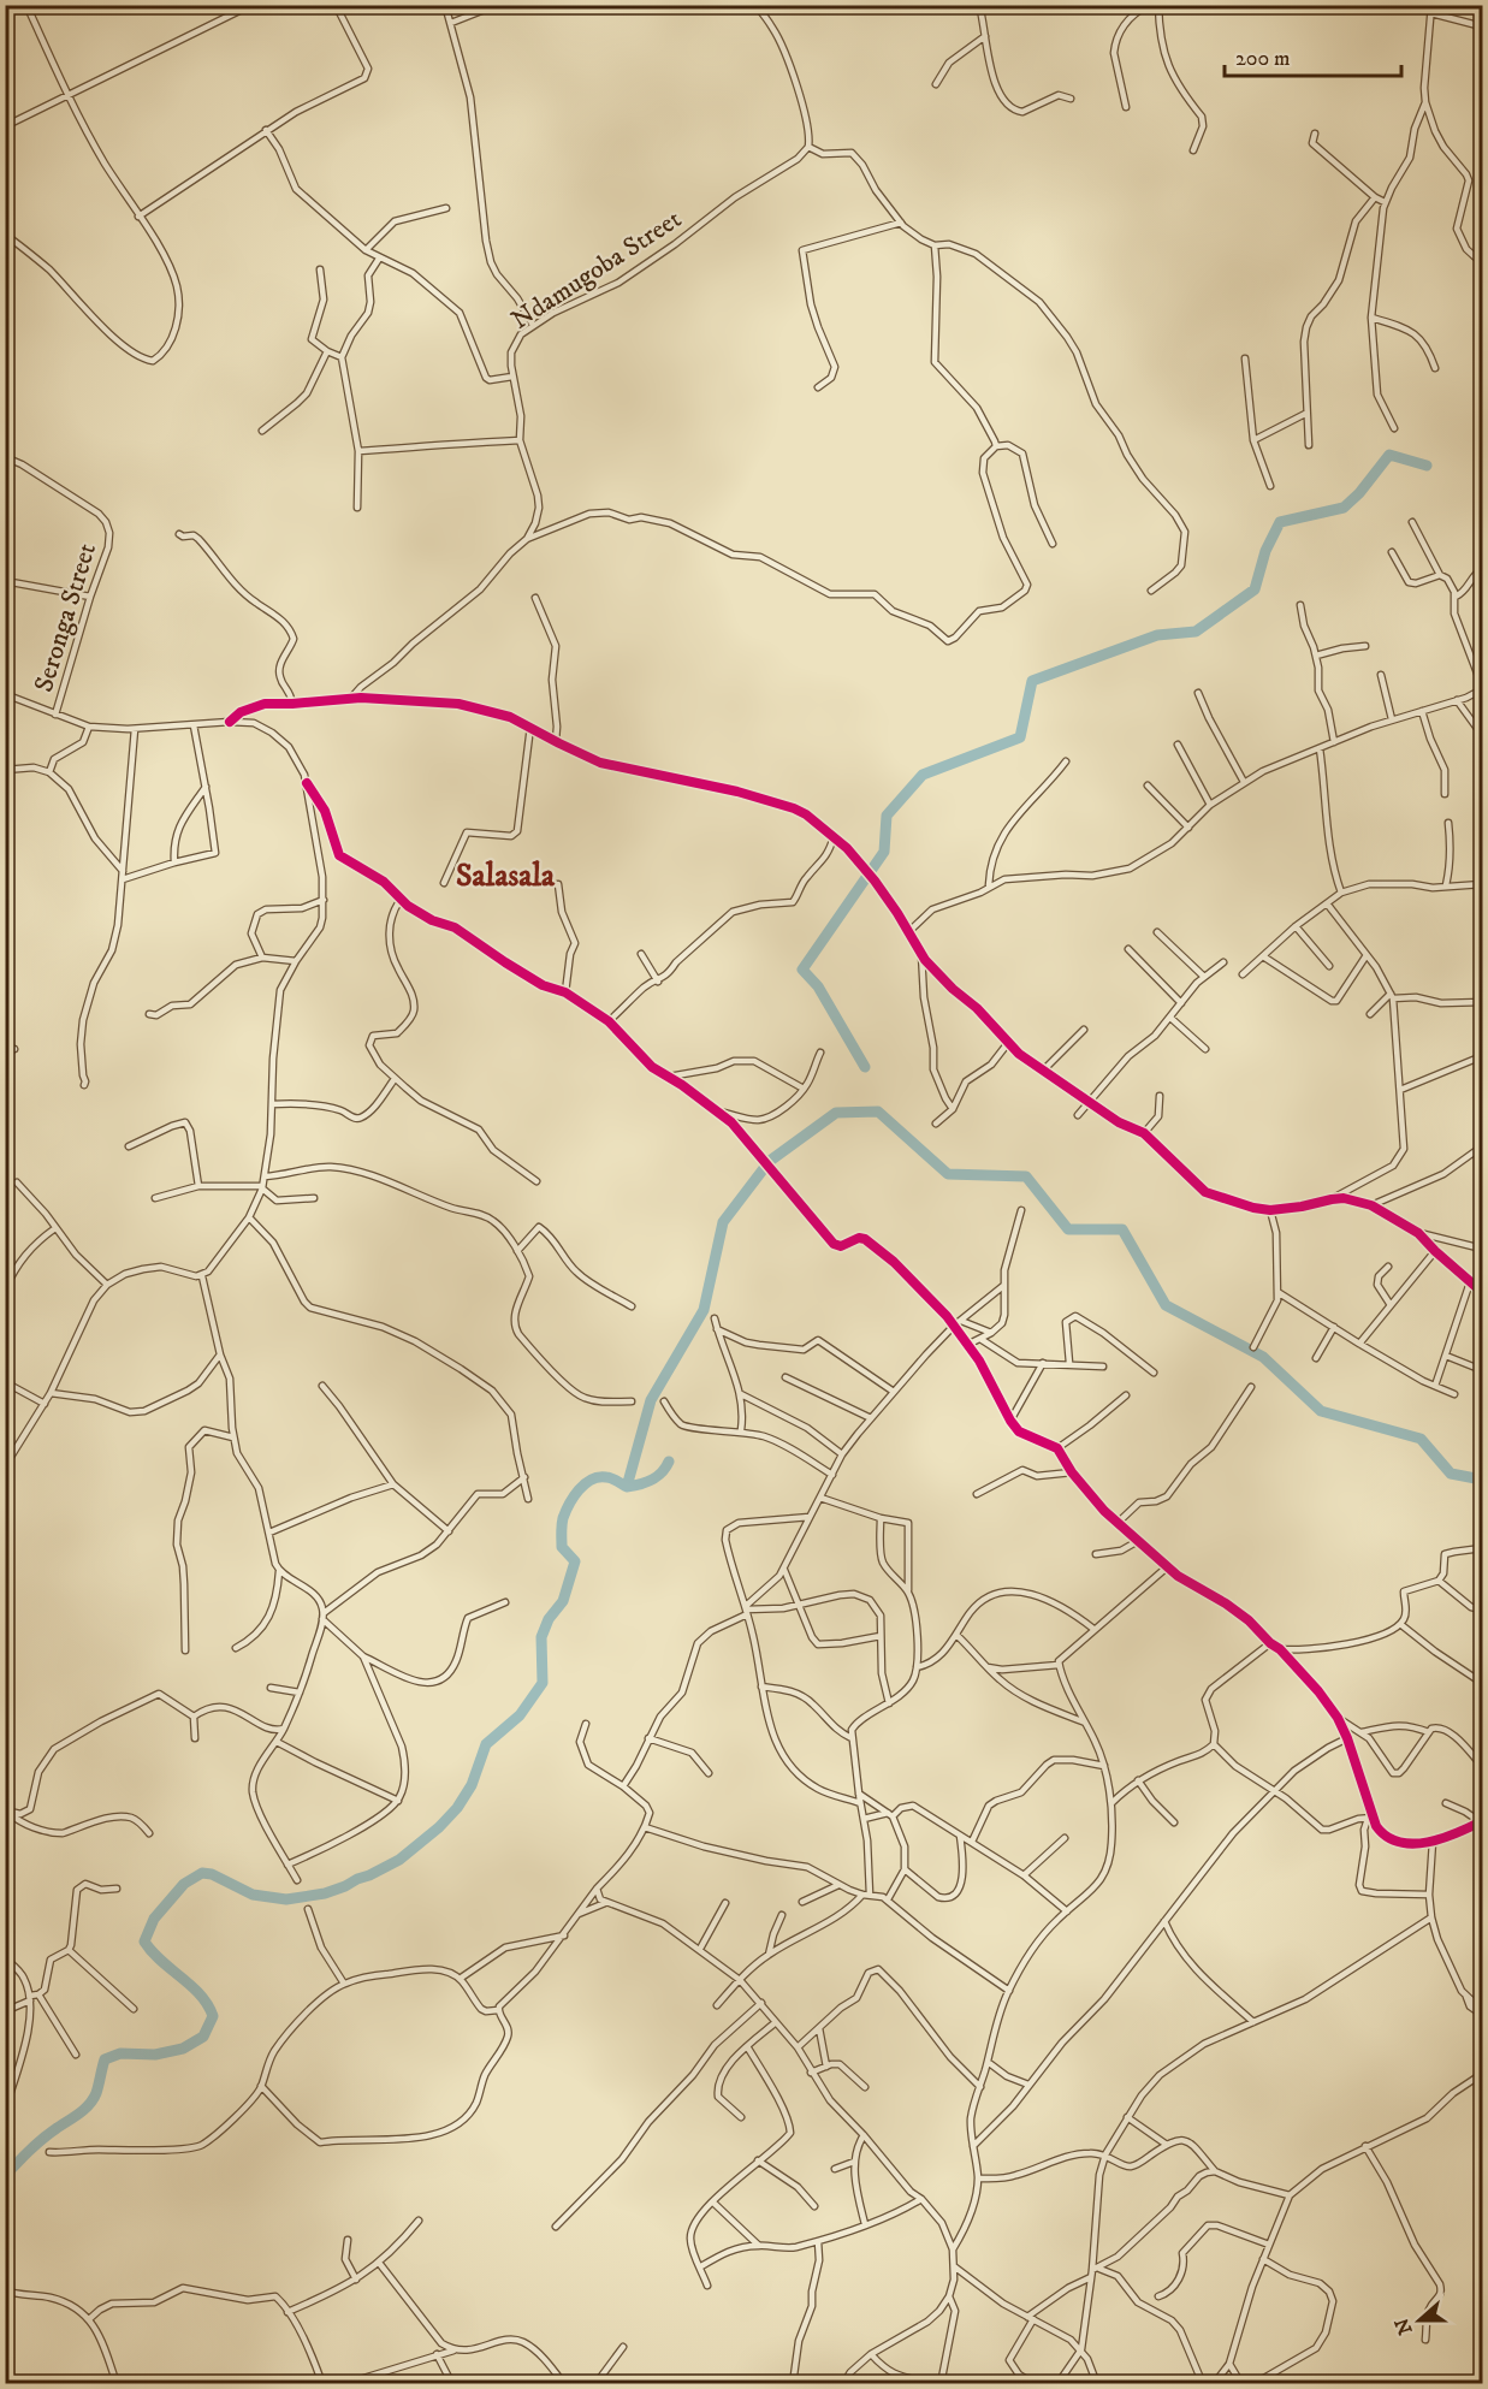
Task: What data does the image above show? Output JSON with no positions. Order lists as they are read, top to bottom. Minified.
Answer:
{"streets":{"street":["Ndamugoba Street","Seronga Street"]},"districts":["Salasala"],"scale_bar":"200 m","north":"left"}
